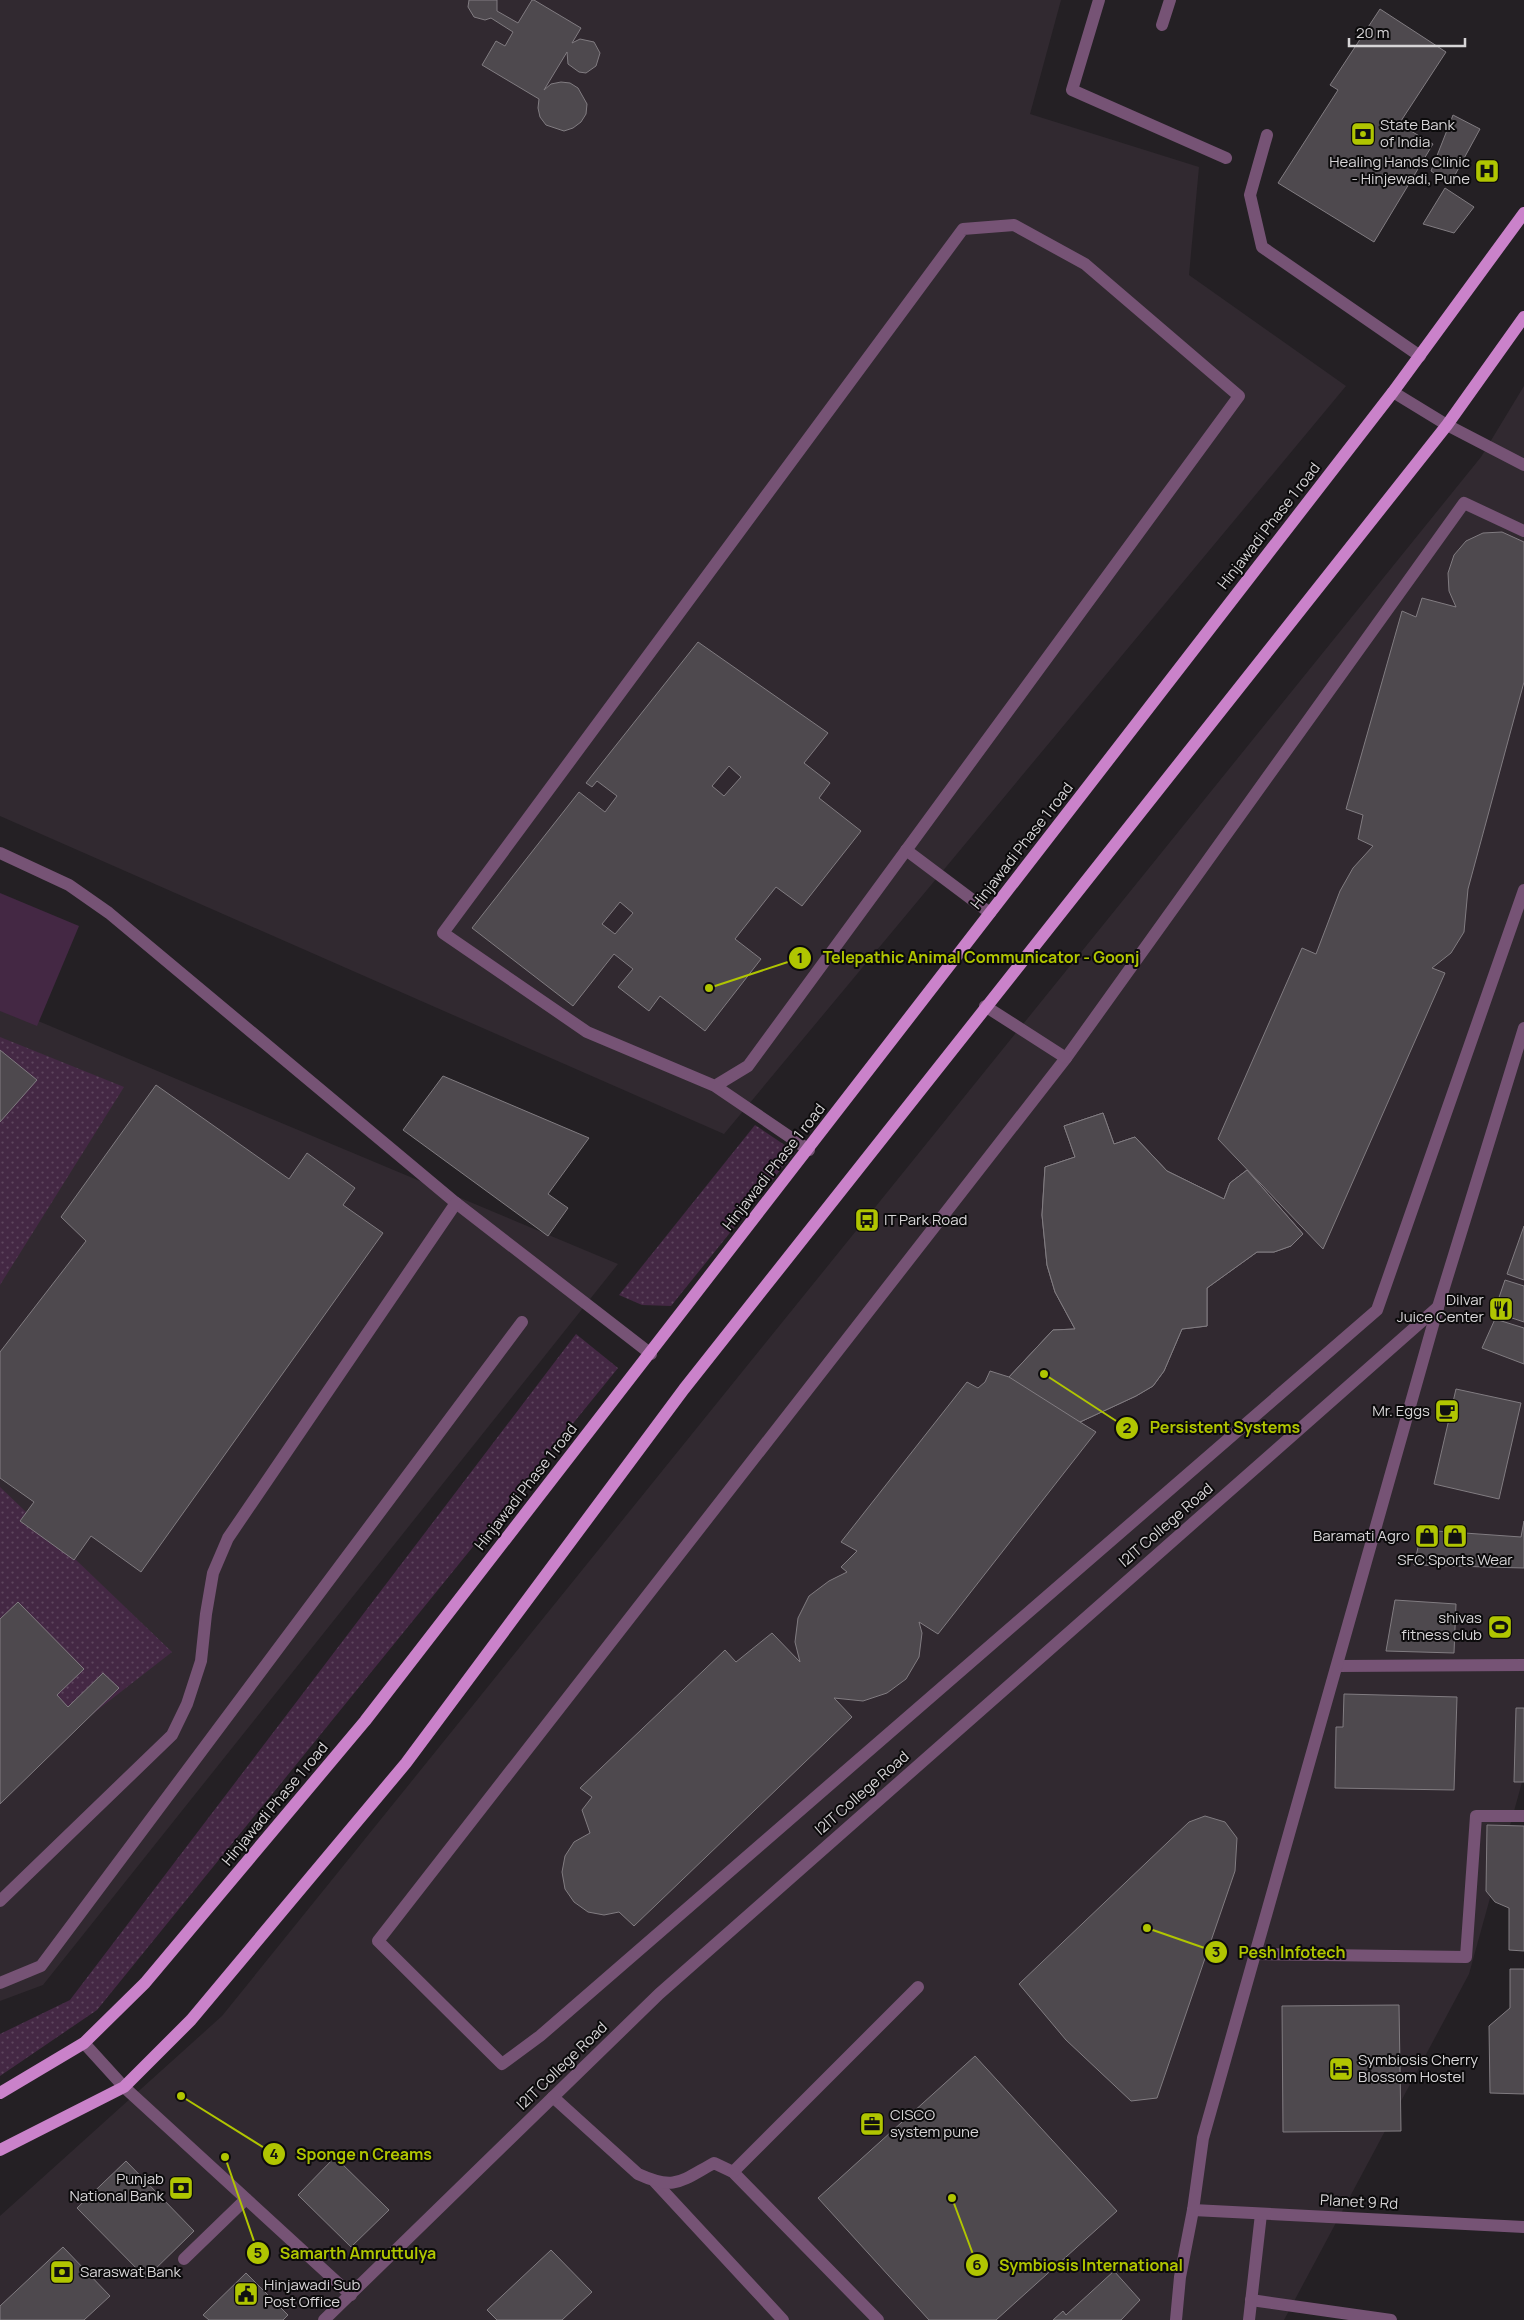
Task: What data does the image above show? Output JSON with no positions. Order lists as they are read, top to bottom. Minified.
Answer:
{"streets":{"main road":["Hinjawadi Phase 1 road"],"street":["I2IT College Road","Planet 9 Rd"]},"places":{"bank":["State Bank of India","Punjab National Bank","Saraswat Bank"],"hospital":["Healing Hands Clinic - Hinjewadi, Pune"],"other":["Telepathic Animal Communicator - Goonj","Persistent Systems","Pesh Infotech","Sponge n Creams","Samarth Amruttulya","Symbiosis International"],"bus stop":["IT Park Road"],"restaurant":["Dilvar Juice Center"],"cafe":["Mr. Eggs"],"shop":["Baramati Agro","SFC Sports Wear"],"sports":["shivas fitness club"],"hotel":["Symbiosis Cherry Blossom Hostel"],"office":["CISCO system pune"],"public building":["Hinjawadi Sub Post Office"]},"scale_bar":"20 m"}
